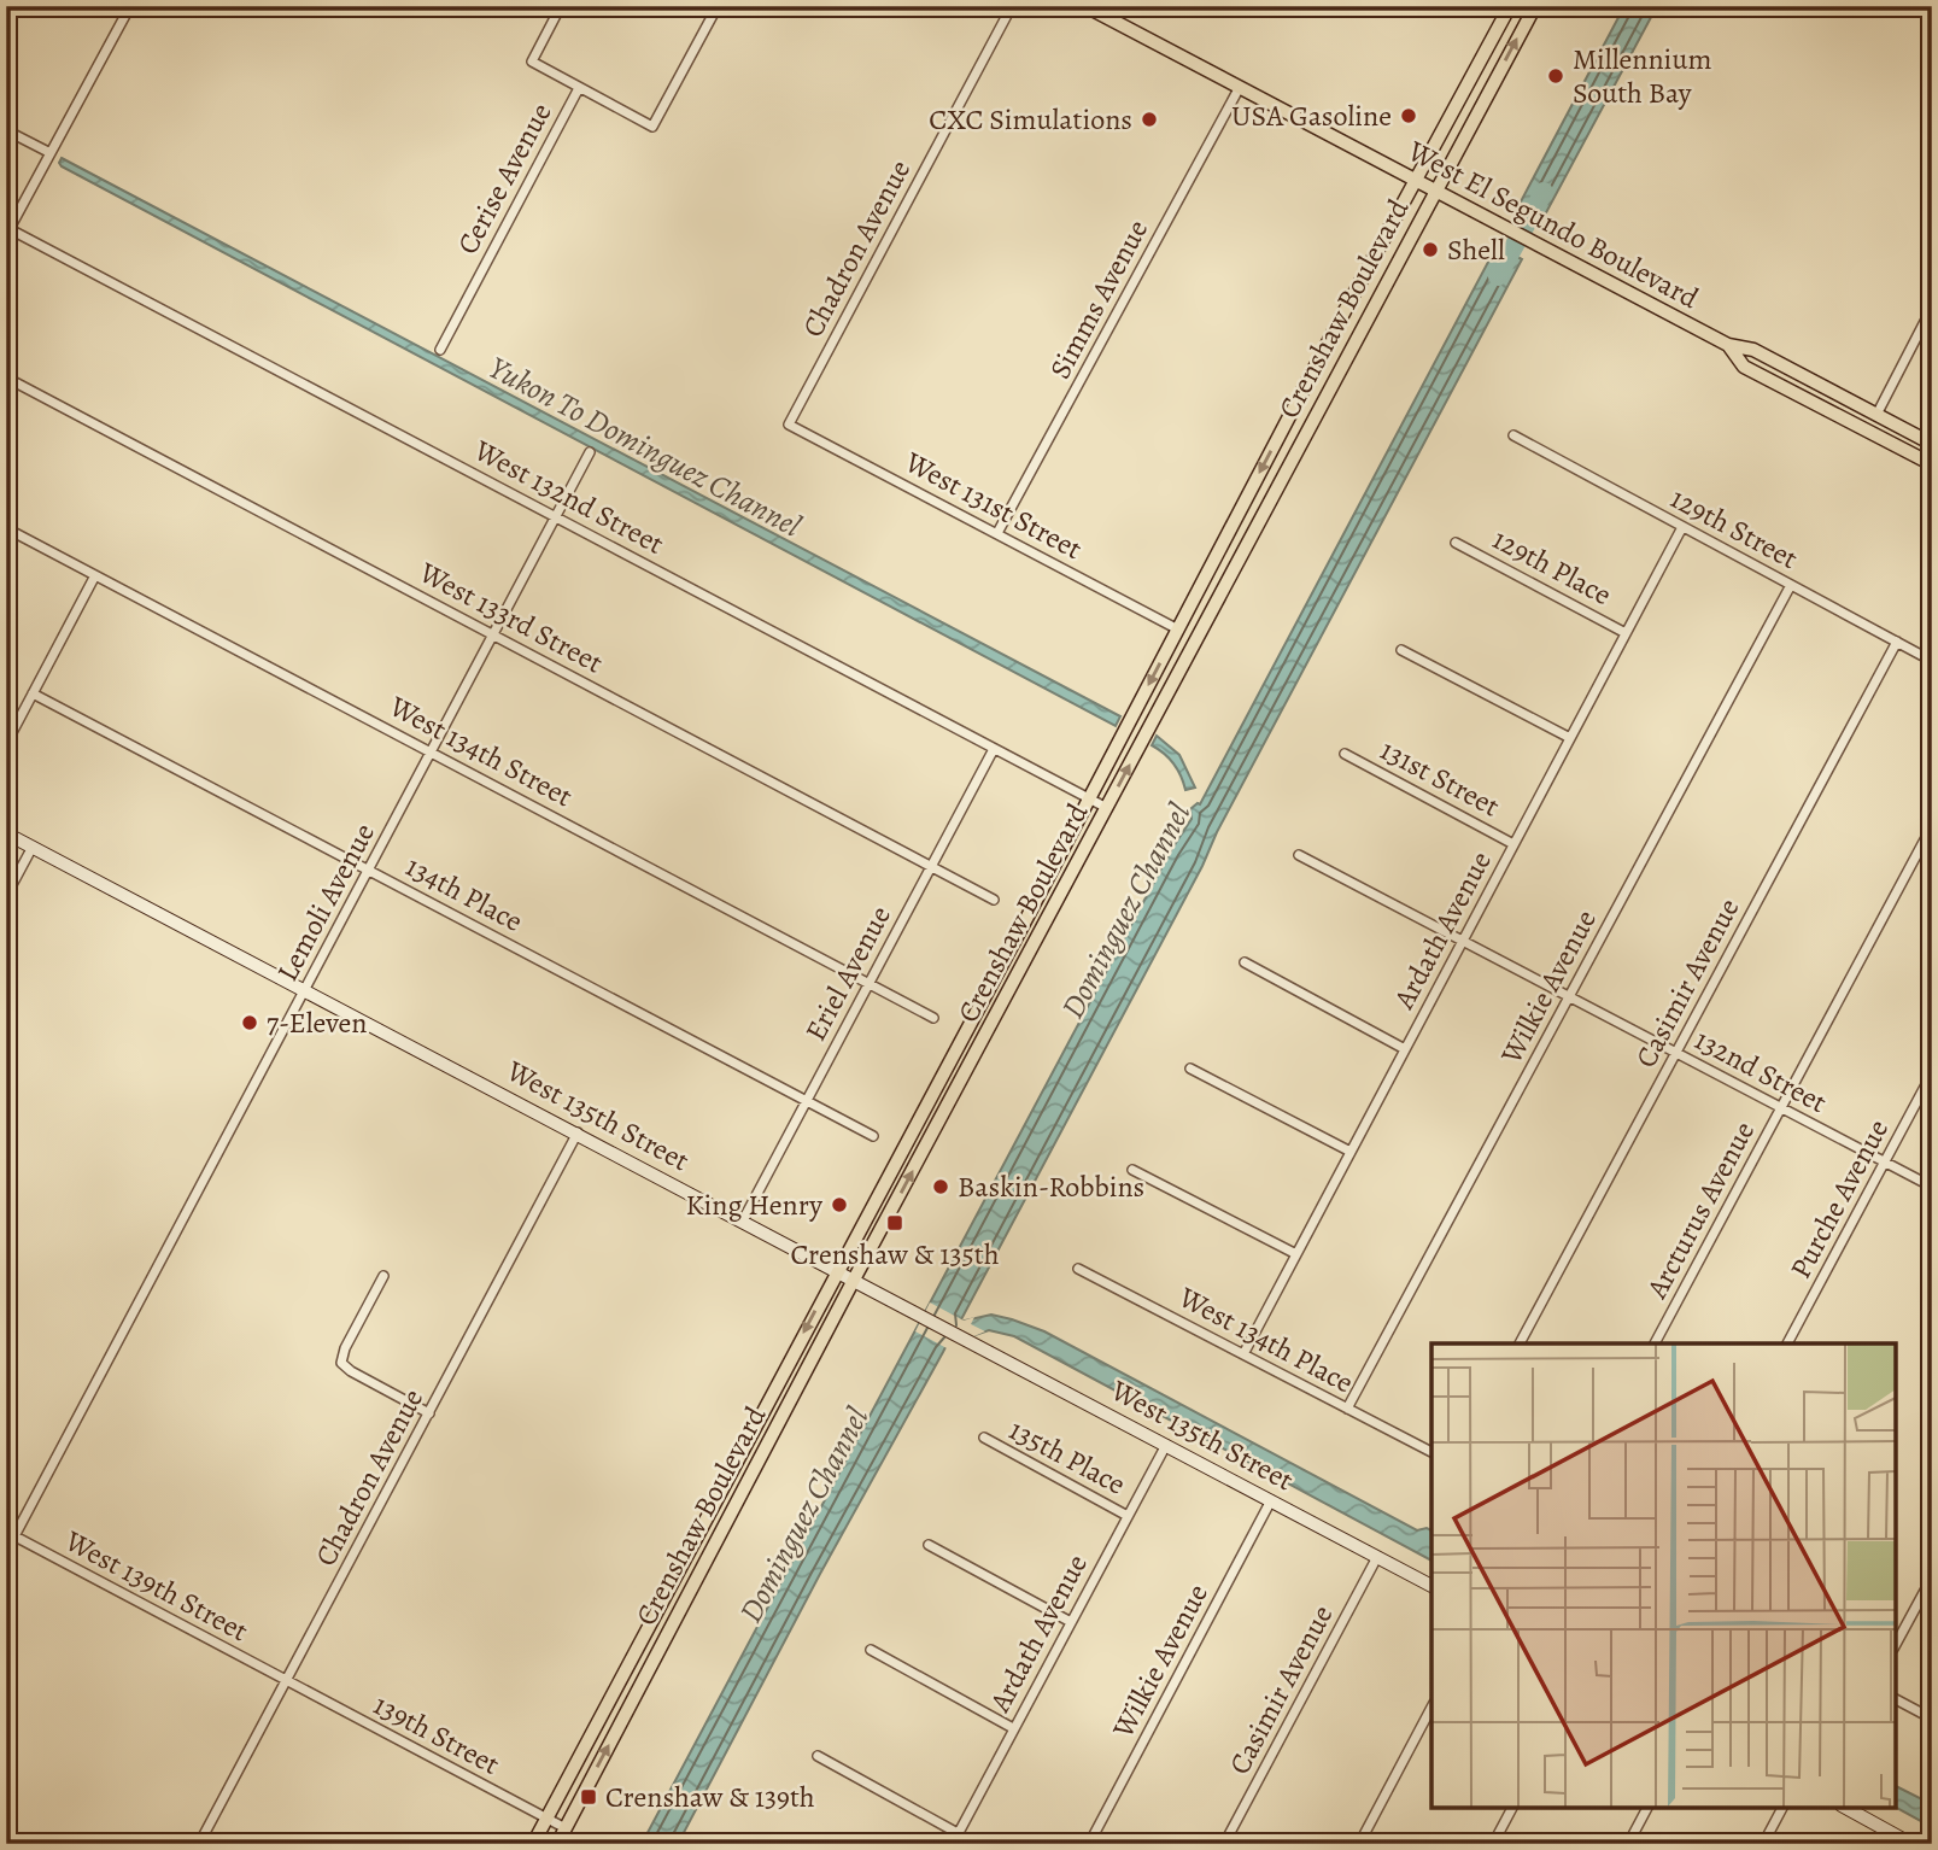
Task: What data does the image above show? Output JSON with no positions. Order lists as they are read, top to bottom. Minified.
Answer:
{"streets":{"main road":["West El Segundo Boulevard","Crenshaw Boulevard"],"street":["Cerise Avenue","Chadron Avenue","Simms Avenue","West 132nd Street","West 131st Street","129th Street","129th Place","West 133rd Street","West 134th Street","131st Street","134th Place","Lemoli Avenue","Ardath Avenue","Eriel Avenue","Casimir Avenue","Wilkie Avenue","132nd Street","West 135th Street","Purche Avenue","Arcturus Avenue","West 134th Place","135th Place","West 139th Street","139th Street"]},"crossings":[["West El Segundo Boulevard","Simms Avenue"],["West El Segundo Boulevard","Crenshaw Boulevard"],["Chadron Avenue","West 131st Street"],["Chadron Avenue","West 135th Street"],["Chadron Avenue","West 139th Street"],["Chadron Avenue","139th Street"],["Simms Avenue","West 131st Street"],["Crenshaw Boulevard","West 132nd Street"],["Crenshaw Boulevard","West 131st Street"],["Crenshaw Boulevard","West 135th Street"],["Crenshaw Boulevard","139th Street"],["West 132nd Street","Lemoli Avenue"],["West 132nd Street","Eriel Avenue"],["129th Street","Ardath Avenue"],["129th Street","Casimir Avenue"],["129th Street","Wilkie Avenue"],["129th Place","Ardath Avenue"],["West 133rd Street","Lemoli Avenue"],["West 133rd Street","Eriel Avenue"],["West 134th Street","Lemoli Avenue"],["West 134th Street","Eriel Avenue"],["131st Street","Ardath Avenue"],["134th Place","Lemoli Avenue"],["134th Place","Eriel Avenue"],["Lemoli Avenue","West 135th Street"],["Lemoli Avenue","West 139th Street"],["Ardath Avenue","132nd Street"],["Ardath Avenue","West 135th Street"],["Ardath Avenue","West 134th Place"],["Ardath Avenue","135th Place"],["Eriel Avenue","West 135th Street"],["Casimir Avenue","132nd Street"],["Casimir Avenue","West 135th Street"],["Wilkie Avenue","132nd Street"],["Wilkie Avenue","West 135th Street"],["Wilkie Avenue","West 134th Place"],["132nd Street","Purche Avenue"],["132nd Street","Arcturus Avenue"],["West 139th Street","139th Street"]],"water":["Yukon To Dominguez Channel","Dominguez Channel"],"places":{"other":["Millennium South Bay","USA Gasoline","CXC Simulations","Shell","7-Eleven","Baskin-Robbins","King Henry"],"transit":["Crenshaw & 135th","Crenshaw & 139th"]}}
